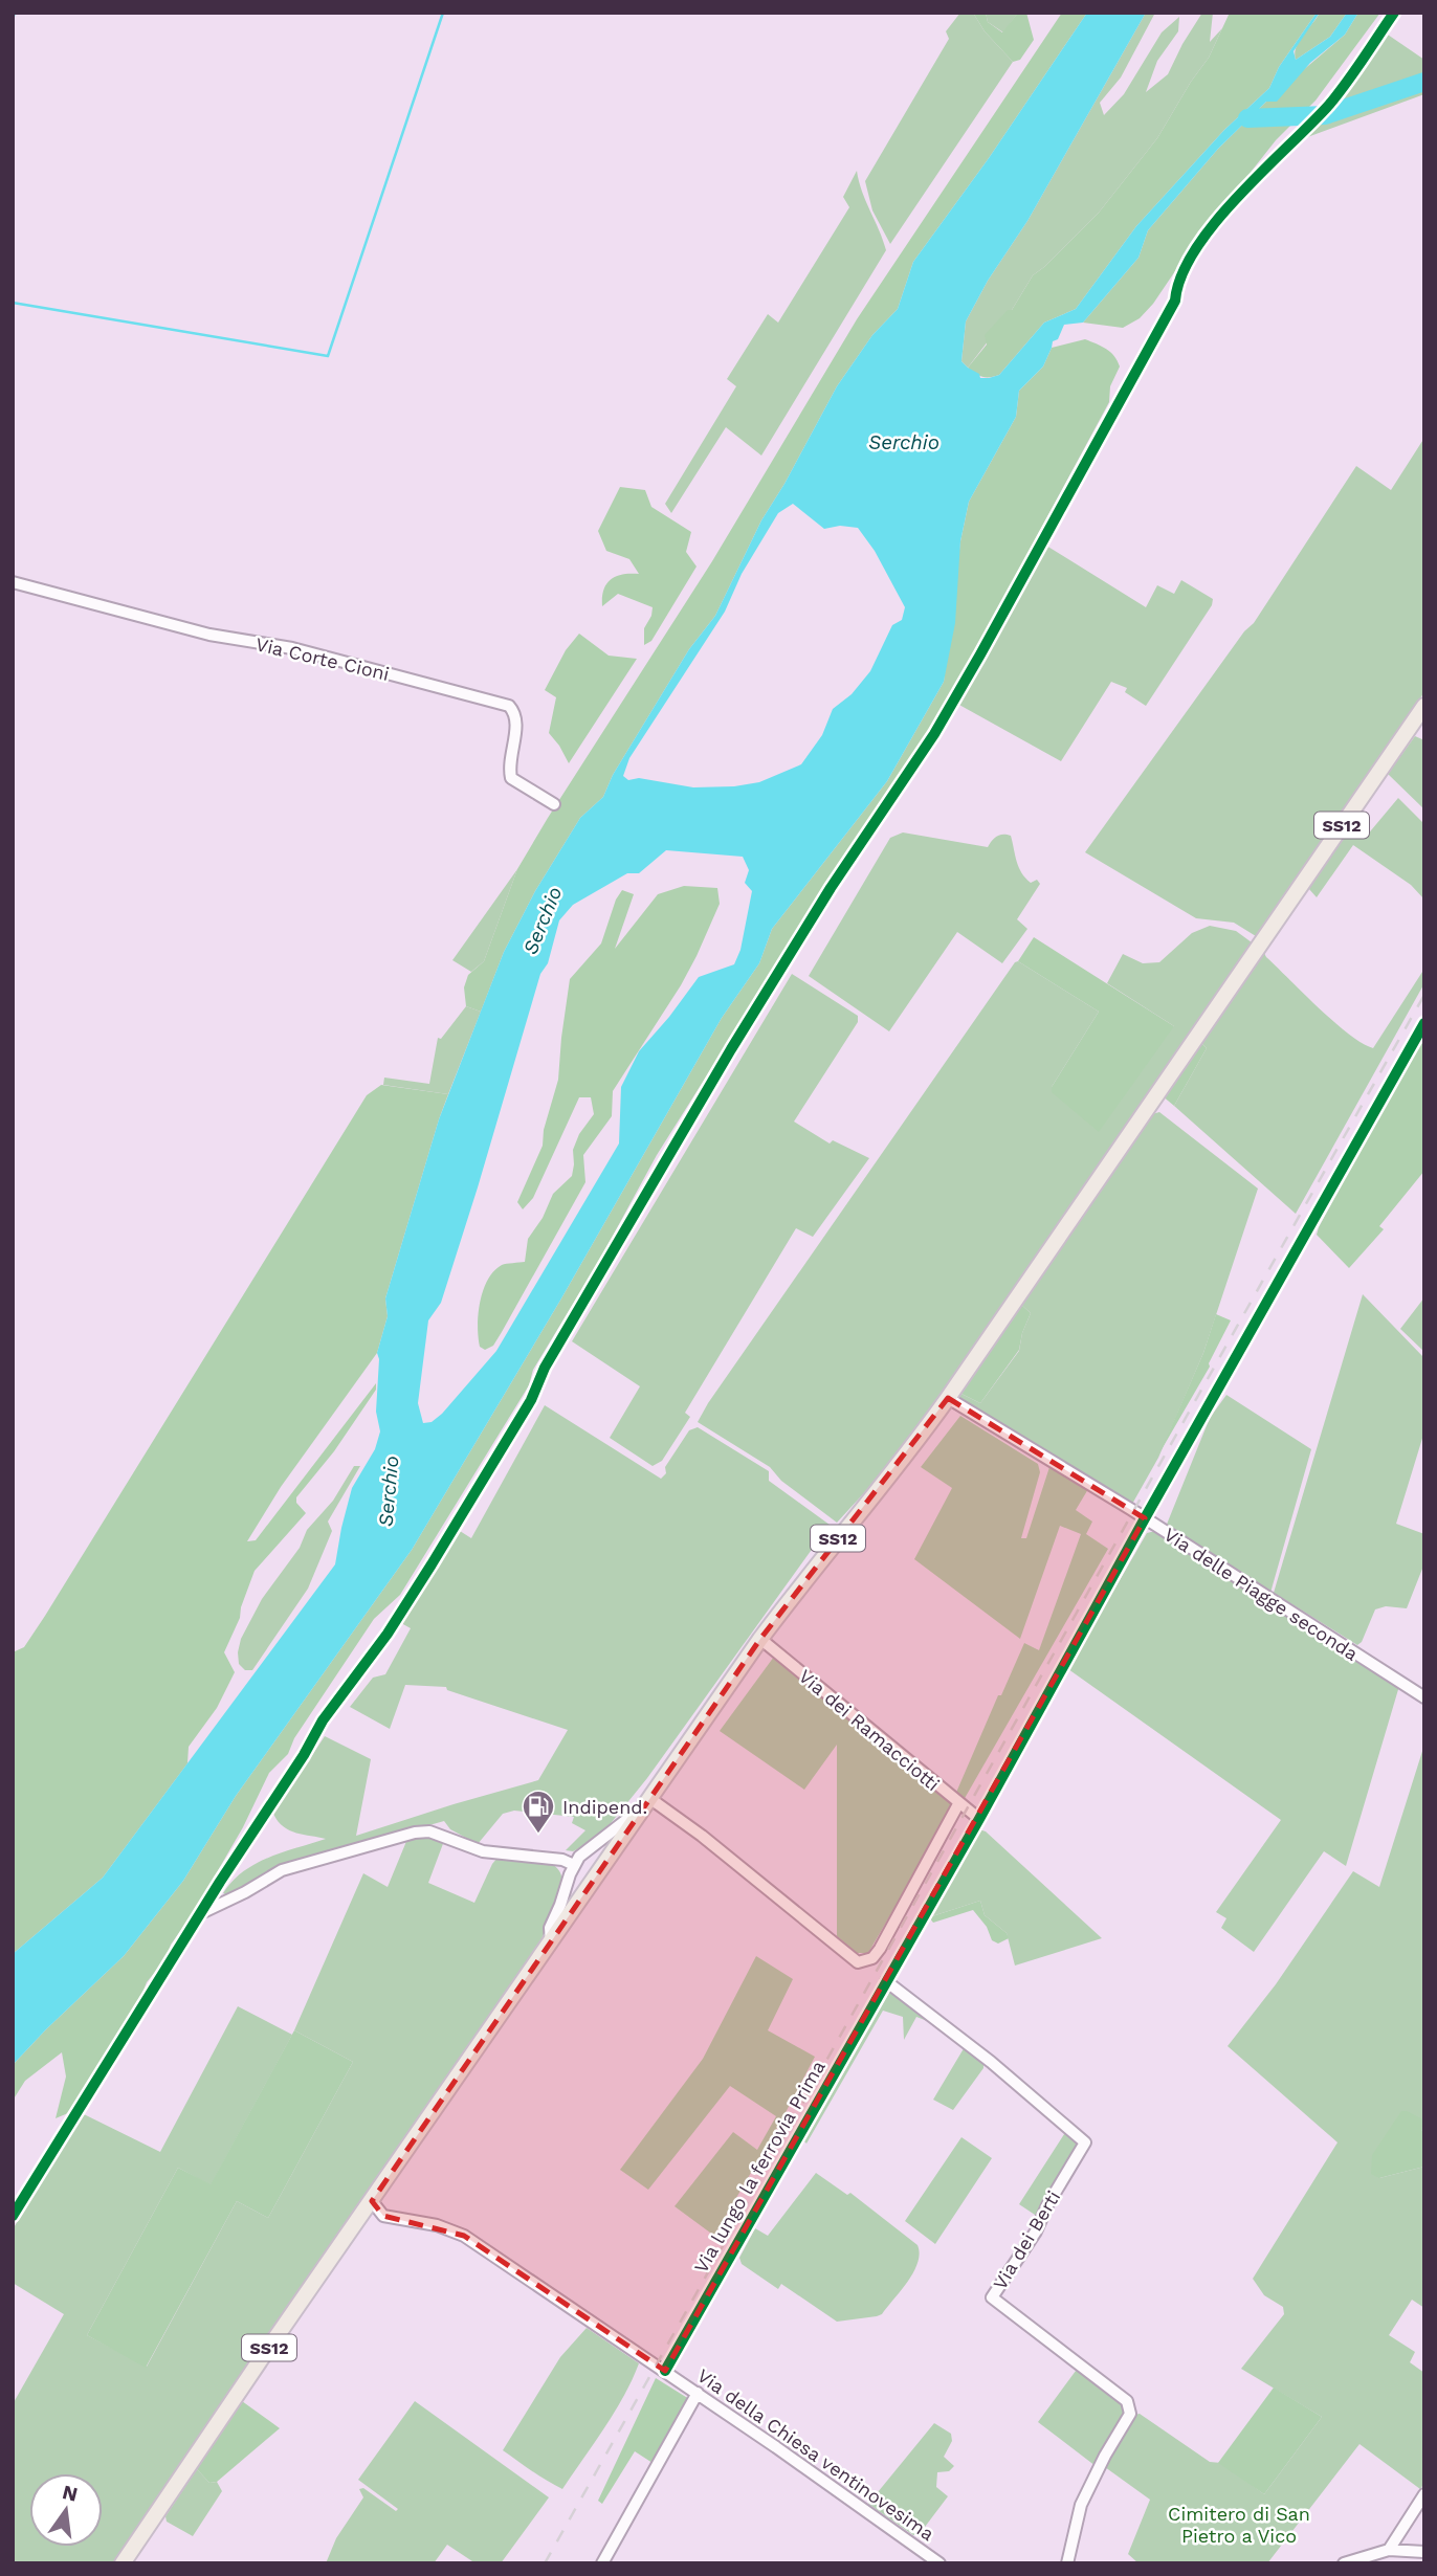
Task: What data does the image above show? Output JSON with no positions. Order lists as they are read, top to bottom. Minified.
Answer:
{"streets":{"main road":["SS12"],"street":["Via Corte Cioni","Via delle Piagge seconda","Via dei Ramacciotti","Via lungo la ferrovia Prima","Via dei Berti","Via della Chiesa ventinovesima"]},"crossings":[["SS12","Via delle Piagge seconda"],["SS12","Via dei Ramacciotti"],["SS12","Via della Chiesa ventinovesima"],["Via delle Piagge seconda","Via lungo la ferrovia Prima"],["Via dei Ramacciotti","Via lungo la ferrovia Prima"],["Via lungo la ferrovia Prima","Via dei Berti"],["Via lungo la ferrovia Prima","Via della Chiesa ventinovesima"]],"water":["Serchio"],"parks":["Cimitero di San Pietro a Vico"],"places":{"fuel station":["Indipend."]},"north":"top"}
